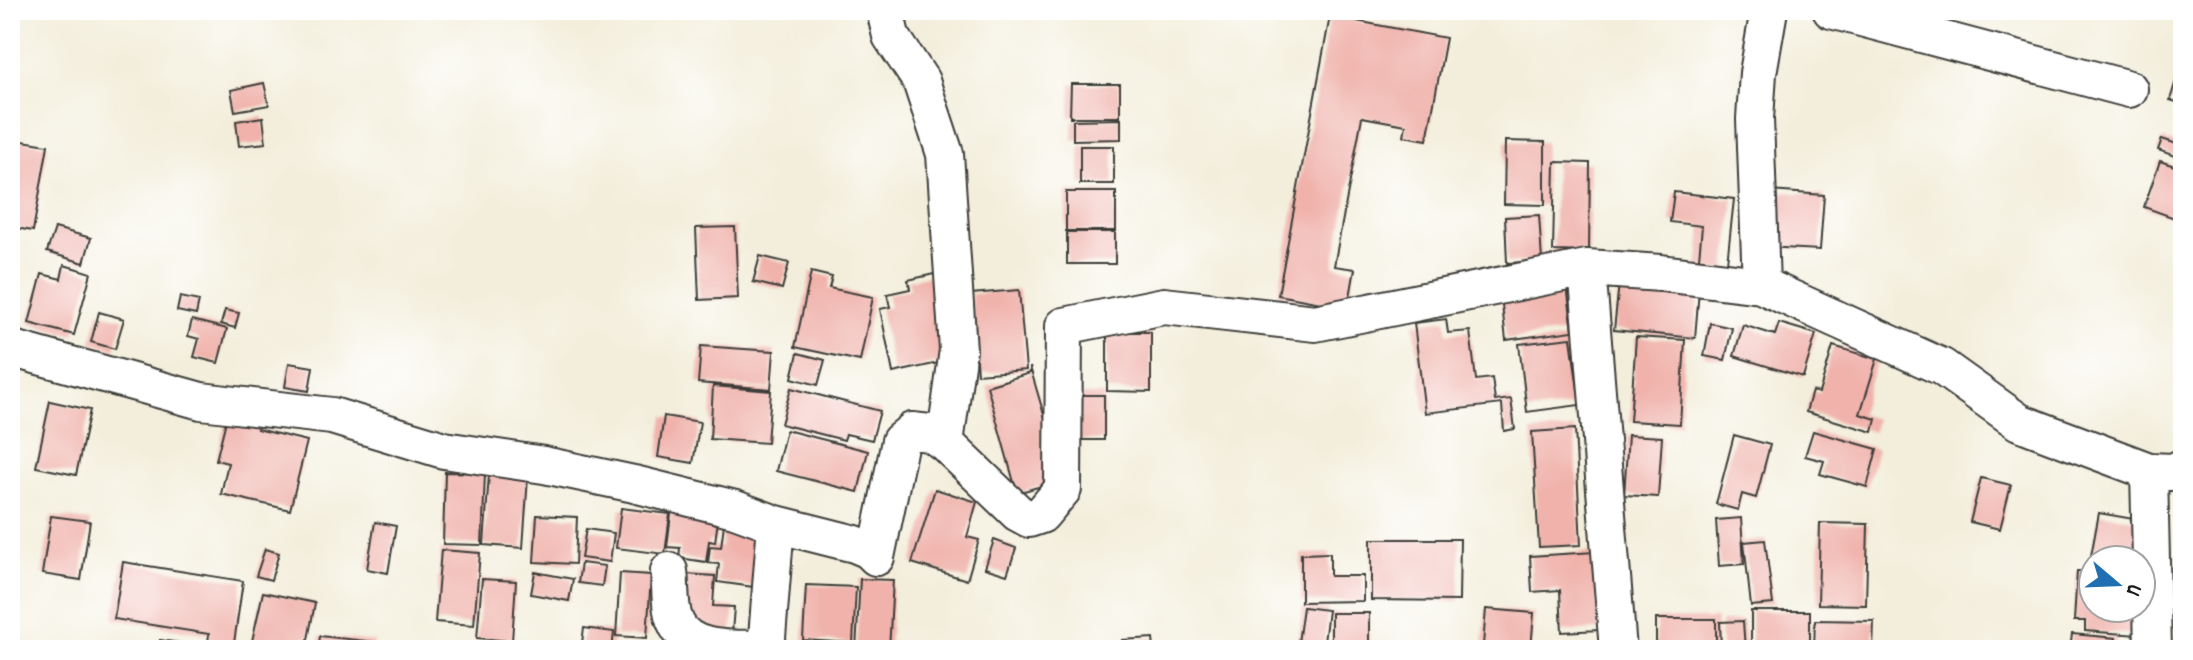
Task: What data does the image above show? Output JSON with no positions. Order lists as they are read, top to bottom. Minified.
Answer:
{"north":"right"}
